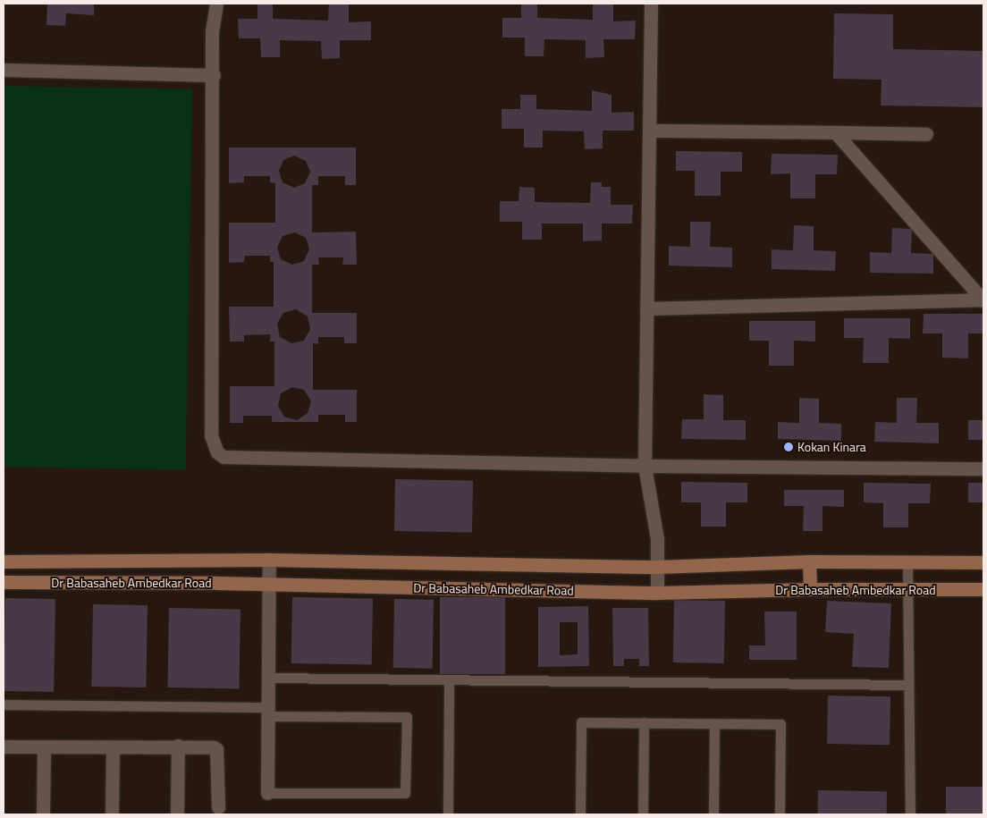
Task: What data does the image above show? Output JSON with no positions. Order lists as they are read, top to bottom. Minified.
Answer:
{"streets":{"main road":["Dr Babasaheb Ambedkar Road"]},"places":["Kokan Kinara"]}
